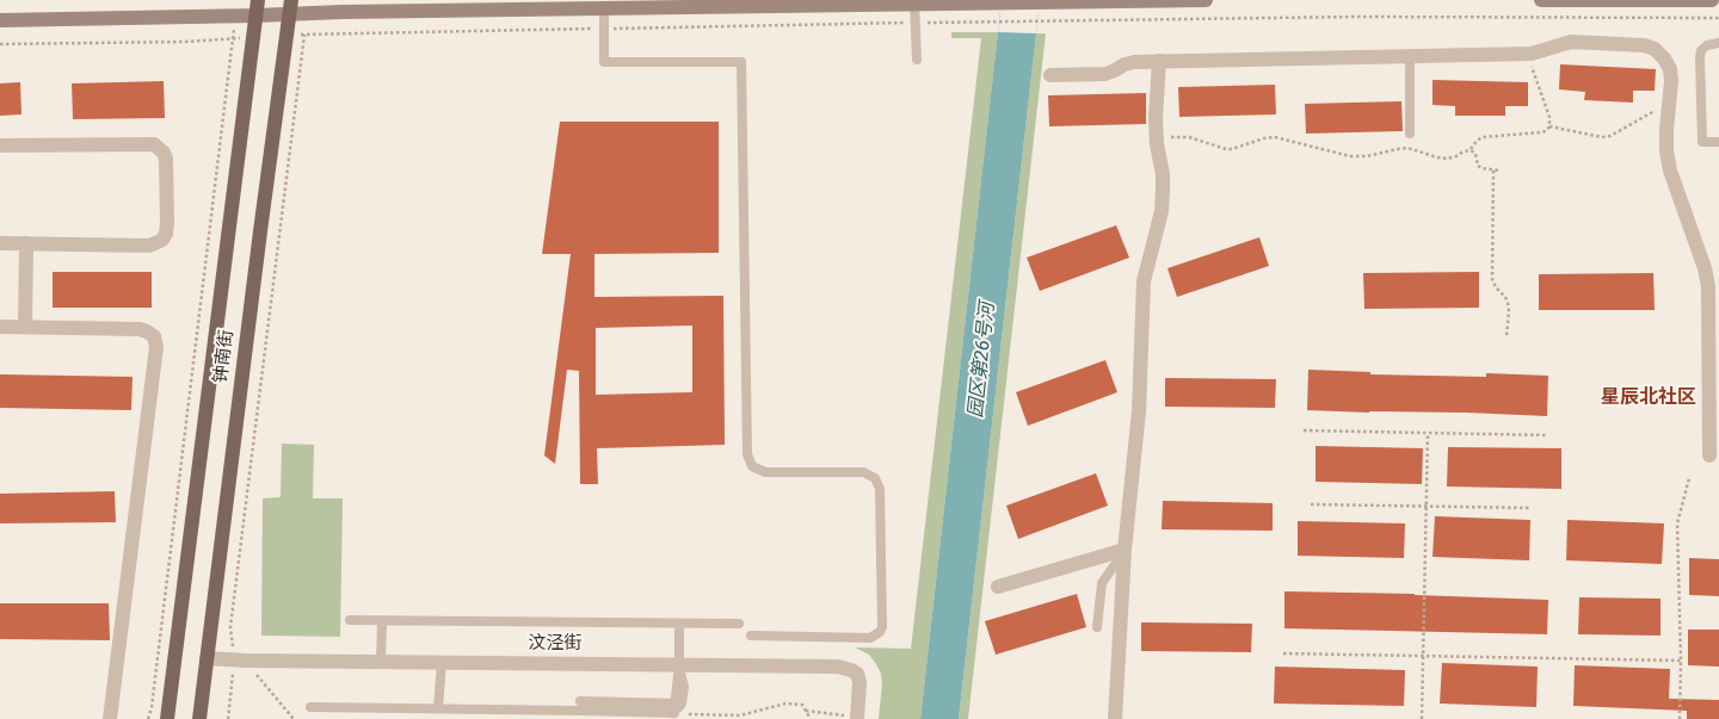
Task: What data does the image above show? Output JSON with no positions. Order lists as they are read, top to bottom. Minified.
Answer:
{"streets":{"main road":["钟南街"],"street":["汶泾街"]},"crossings":[["钟南街","汶泾街"]],"districts":["星辰北社区"],"water":["园区第26号河"]}
